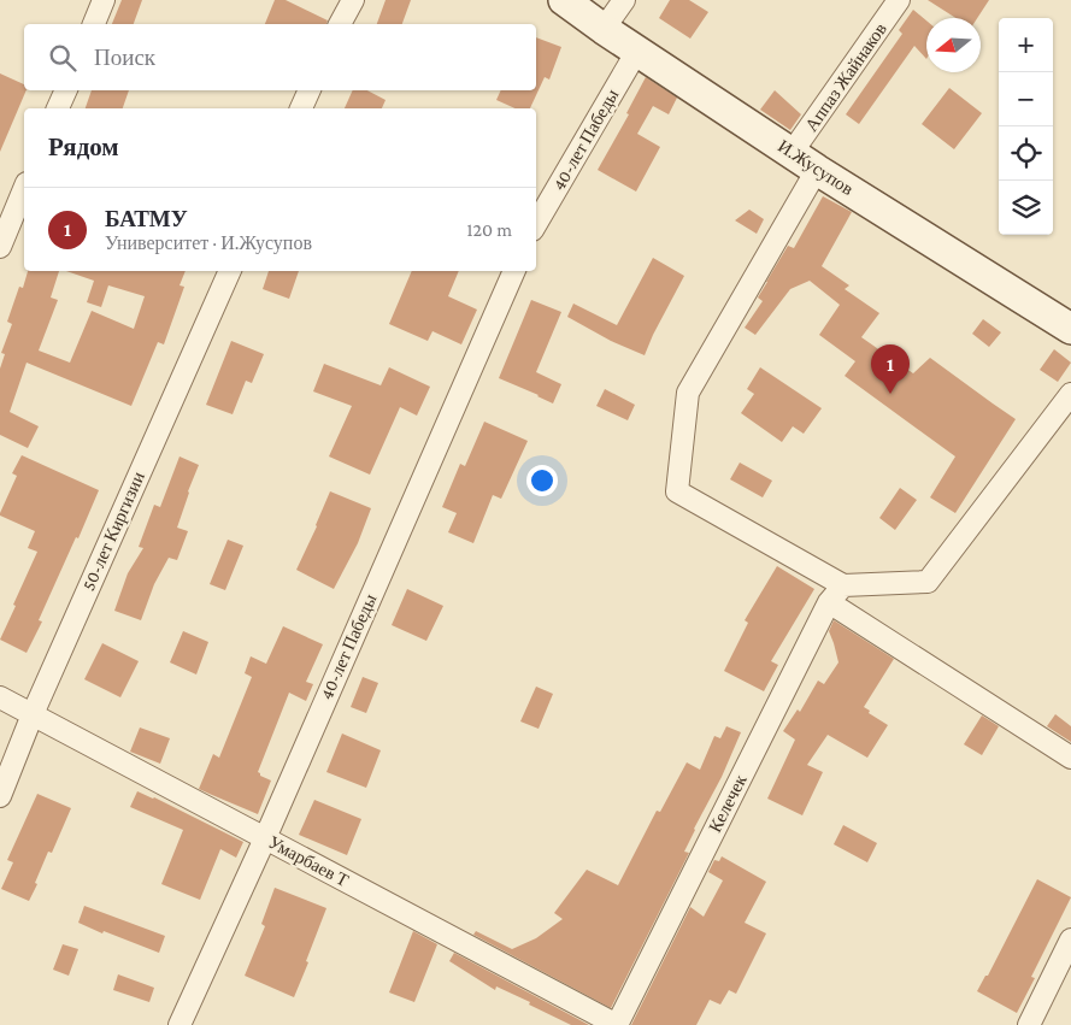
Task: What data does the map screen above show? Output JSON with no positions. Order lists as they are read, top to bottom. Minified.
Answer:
{"streets":{"street":["Аппаз Жайнаков","40-лет Пабеды","И.Жусупов","50-лет Киргизии","Келечек","Умарбаев Т"]},"crossings":[["Аппаз Жайнаков","И.Жусупов"],["40-лет Пабеды","И.Жусупов"],["40-лет Пабеды","Умарбаев Т"],["50-лет Киргизии","Умарбаев Т"],["Келечек","Умарбаев Т"]],"north":"left","page":{"map_buttons":["+","−"],"search":"Поиск","heading":"Рядом","list":[{"mark":"1","name":"БАТМУ","note":"Университет · И.Жусупов","value":"120 m"}],"pins":"1"}}
